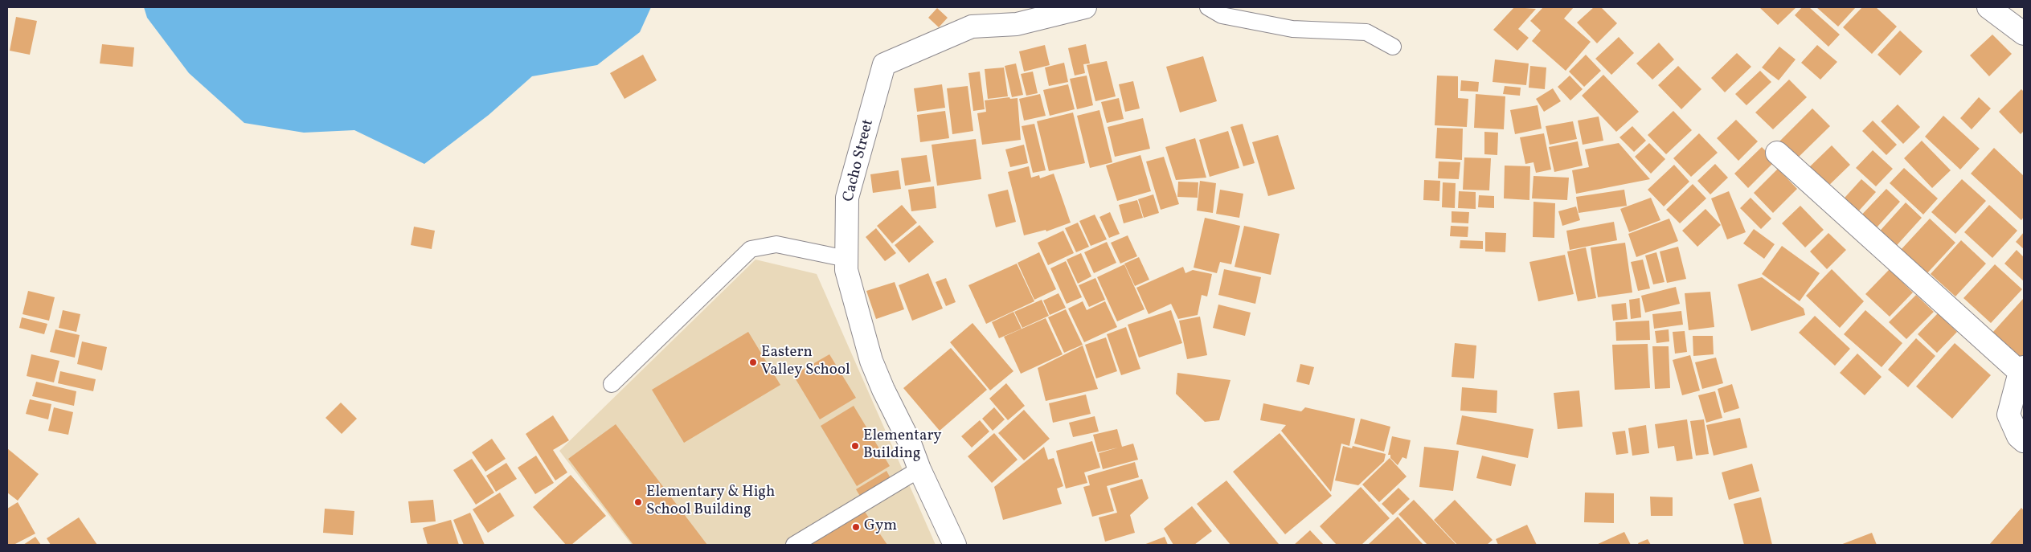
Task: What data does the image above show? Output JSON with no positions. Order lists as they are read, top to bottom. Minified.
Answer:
{"streets":{"street":["Cacho Street"]},"places":["Eastern Valley School","Elementary Building","Elementary & High School Building","Gym"]}
